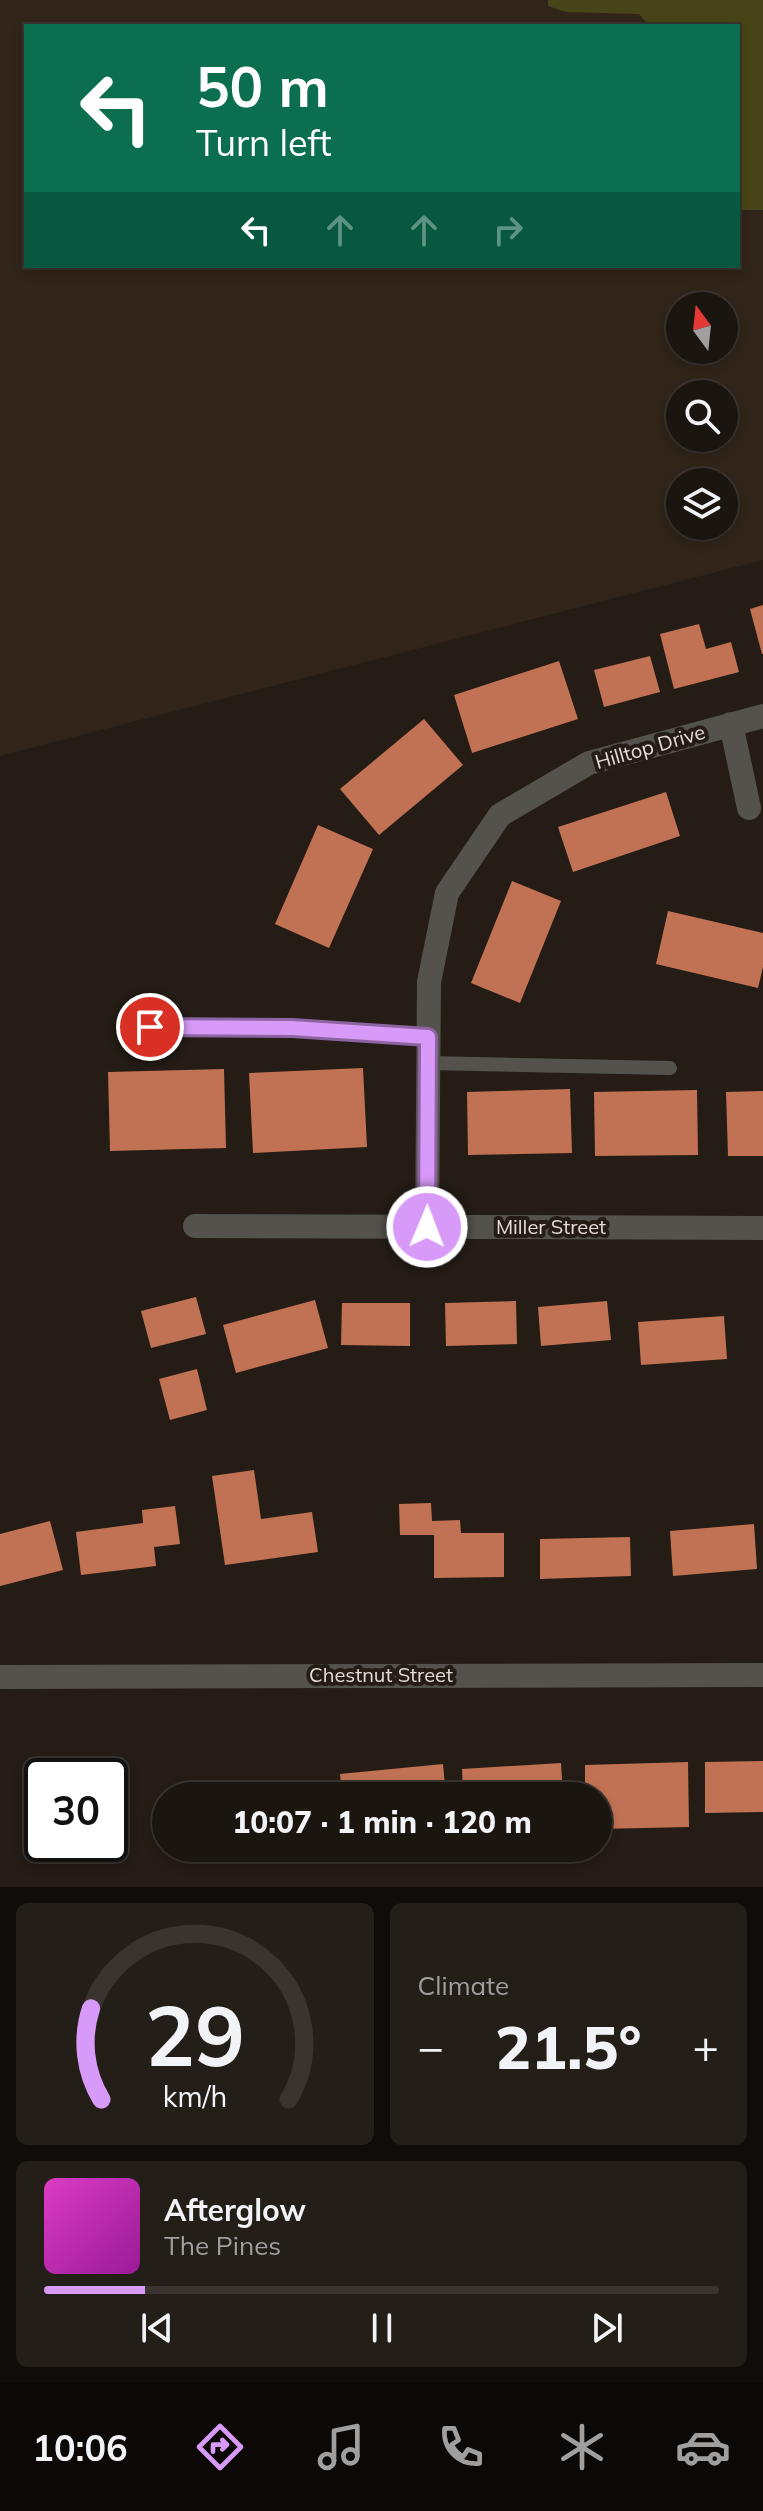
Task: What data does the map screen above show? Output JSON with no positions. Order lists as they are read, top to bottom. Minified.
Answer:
{"streets":{"street":["Hilltop Drive","Miller Street","Chestnut Street"]},"crossings":[["Hilltop Drive","Miller Street"]],"north":"top","page":{"turn":["50 m","Turn left"],"limit":"30","trip":"10:07 · 1 min · 120 m","tile":"Climate","heat":["−","21.5°","+"],"song":["Afterglow","The Pines"],"tabs":"10:06","gauge":["29","km/h"]}}
